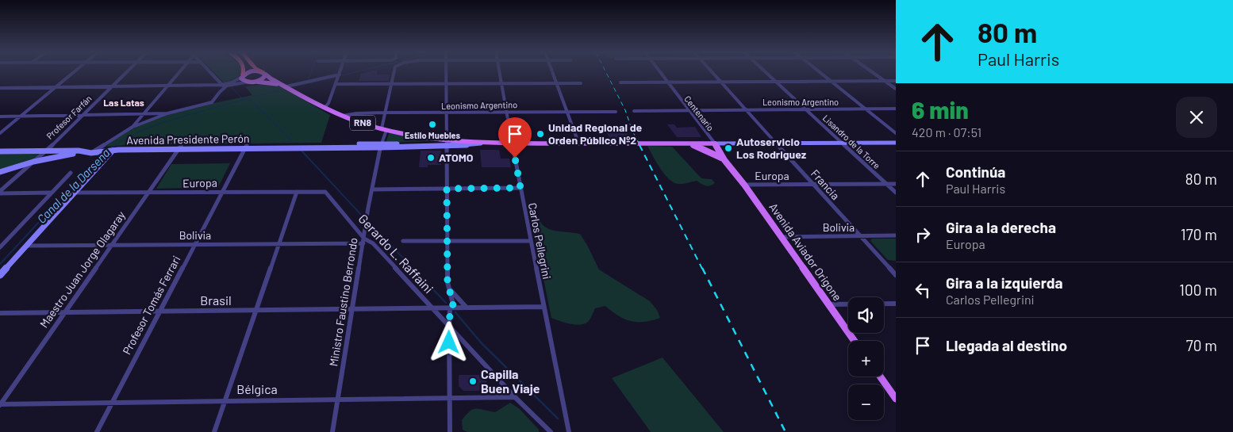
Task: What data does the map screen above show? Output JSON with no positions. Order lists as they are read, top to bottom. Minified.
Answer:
{"streets":{"main road":["RN8","Avenida Presidente Perón","Avenida Aviador Origone"],"street":["Leonismo Argentino","Centenario","Profesor Farfán","Lisandro de la Torre","Europa","Francia","Bolivia","Carlos Pellegrini","Gerardo L. Raffaini","Maestro Juan Jorge Olagaray","Brasil","Ministro Faustino Berrondo","Profesor Tomás Ferrari","Bélgica"]},"crossings":[["Leonismo Argentino","Centenario"],["Leonismo Argentino","RN8"],["Leonismo Argentino","Lisandro de la Torre"],["Leonismo Argentino","Francia"],["Leonismo Argentino","Carlos Pellegrini"],["Leonismo Argentino","Ministro Faustino Berrondo"],["Centenario","Avenida Presidente Perón"],["Centenario","Avenida Aviador Origone"],["RN8","Avenida Presidente Perón"],["RN8","Ministro Faustino Berrondo"],["Avenida Presidente Perón","Lisandro de la Torre"],["Avenida Presidente Perón","Francia"],["Avenida Presidente Perón","Carlos Pellegrini"],["Avenida Presidente Perón","Avenida Aviador Origone"],["Avenida Presidente Perón","Maestro Juan Jorge Olagaray"],["Avenida Presidente Perón","Ministro Faustino Berrondo"],["Avenida Presidente Perón","Profesor Tomás Ferrari"],["Lisandro de la Torre","Europa"],["Europa","Francia"],["Europa","Avenida Aviador Origone"],["Europa","Gerardo L. Raffaini"],["Europa","Maestro Juan Jorge Olagaray"],["Europa","Profesor Tomás Ferrari"],["Francia","Bolivia"],["Bolivia","Avenida Aviador Origone"],["Bolivia","Gerardo L. Raffaini"],["Bolivia","Maestro Juan Jorge Olagaray"],["Bolivia","Ministro Faustino Berrondo"],["Bolivia","Profesor Tomás Ferrari"],["Carlos Pellegrini","Brasil"],["Gerardo L. Raffaini","Brasil"],["Gerardo L. Raffaini","Ministro Faustino Berrondo"],["Gerardo L. Raffaini","Bélgica"],["Maestro Juan Jorge Olagaray","Brasil"],["Maestro Juan Jorge Olagaray","Bélgica"],["Brasil","Ministro Faustino Berrondo"],["Brasil","Profesor Tomás Ferrari"],["Ministro Faustino Berrondo","Bélgica"],["Profesor Tomás Ferrari","Bélgica"]],"districts":["Las Latas"],"water":["Canal de la Darsena"],"places":["Estilo Muebles","Unidad Regional de Orden Público Nº2","Autoservicio Los Rodriguez","ATOMO","Capilla Buen Viaje"],"page":{"turn":["80 m","Paul Harris"],"heading":["6 min","420 m · 07:51"],"list":[{"name":"Continúa","note":"Paul Harris","value":"80 m"},{"name":"Gira a la derecha","note":"Europa","value":"170 m"},{"name":"Gira a la izquierda","note":"Carlos Pellegrini","value":"100 m"},{"name":"Llegada al destino","value":"70 m"}],"map_buttons":["+","−"]}}
